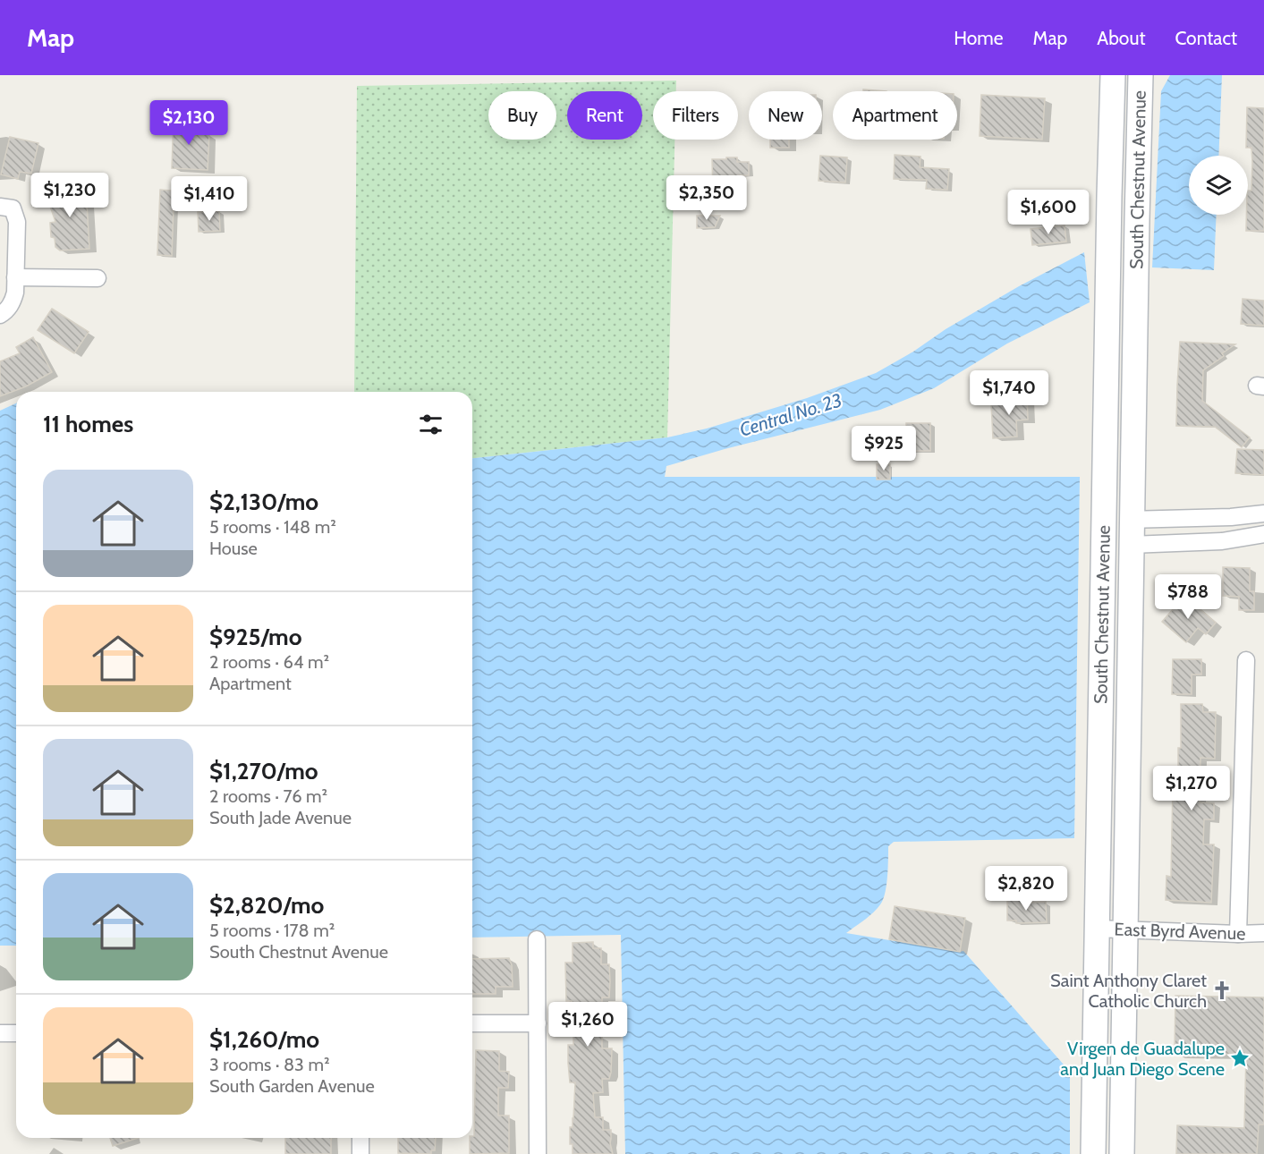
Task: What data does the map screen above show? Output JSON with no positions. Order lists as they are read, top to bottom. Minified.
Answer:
{"streets":{"main road":["South Chestnut Avenue"],"street":["East Byrd Avenue"]},"crossings":[["South Chestnut Avenue","East Byrd Avenue"]],"water":["Central No. 23"],"places":{"church":["Saint Anthony Claret Catholic Church"],"place":["Virgen de Guadalupe and Juan Diego Scene"]},"page":{"header":"Map","nav":["Home","Map","About","Contact"],"chip":["Buy","Rent","Filters","New","Apartment"],"price":["$2,130","$1,230","$2,350","$1,410","$1,600","$1,740","$925","$788","$1,270","$2,820","$1,260"],"heading":"11 homes","list":[{"name":"$2,130/mo","note":"5 rooms · 148 m² · House"},{"name":"$925/mo","note":"2 rooms · 64 m² · Apartment"},{"name":"$1,270/mo","note":"2 rooms · 76 m² · South Jade Avenue"},{"name":"$2,820/mo","note":"5 rooms · 178 m² · South Chestnut Avenue"},{"name":"$1,260/mo","note":"3 rooms · 83 m² · South Garden Avenue"}]}}
